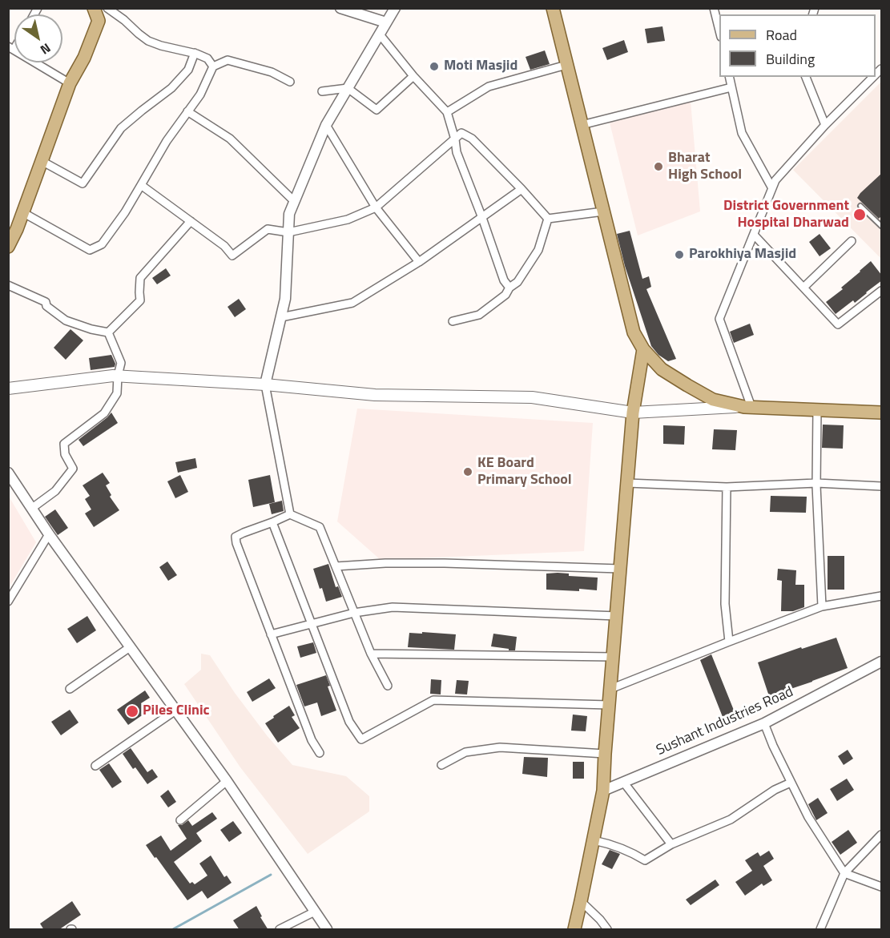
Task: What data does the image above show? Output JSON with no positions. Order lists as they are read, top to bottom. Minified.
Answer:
{"streets":{"street":["Sushant Industries Road"]},"places":["Moti Masjid","Bharat High School","District Government Hospital Dharwad","Parokhiya Masjid","KE Board Primary School","Piles Clinic"],"legend":["Road","Building"],"north":"bottom right"}
